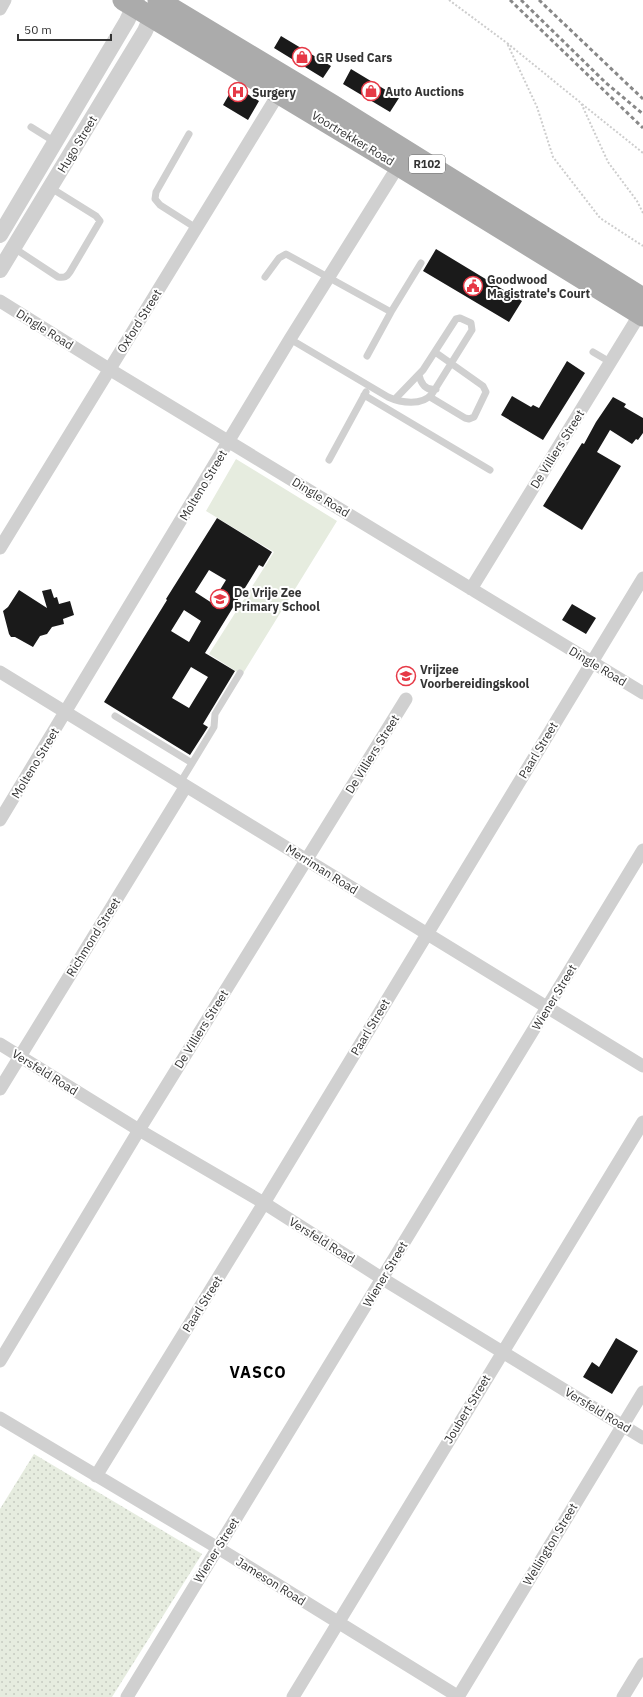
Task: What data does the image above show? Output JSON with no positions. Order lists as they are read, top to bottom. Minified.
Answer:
{"streets":{"main road":["Voortrekker Road","R102"],"street":["Hugo Street","Oxford Street","Dingle Road","De Villiers Street","Molteno Street","Paarl Street","Merriman Road","Richmond Street","Wiener Street","Versfeld Road","Joubert Street","Wellington Street","Jameson Road"]},"crossings":[["Voortrekker Road","Hugo Street"],["Voortrekker Road","Oxford Street"],["Voortrekker Road","De Villiers Street"],["Voortrekker Road","Molteno Street"],["Oxford Street","Dingle Road"],["Dingle Road","De Villiers Street"],["Dingle Road","Molteno Street"],["Dingle Road","Paarl Street"],["De Villiers Street","Merriman Road"],["De Villiers Street","Versfeld Road"],["Molteno Street","Merriman Road"],["Paarl Street","Merriman Road"],["Paarl Street","Versfeld Road"],["Paarl Street","Jameson Road"],["Merriman Road","Richmond Street"],["Merriman Road","Wiener Street"],["Richmond Street","Versfeld Road"],["Wiener Street","Versfeld Road"],["Wiener Street","Jameson Road"],["Versfeld Road","Joubert Street"],["Versfeld Road","Wellington Street"],["Joubert Street","Jameson Road"],["Wellington Street","Jameson Road"]],"districts":["VASCO"],"places":{"shop":["GR Used Cars","Auto Auctions"],"hospital":["Surgery"],"public building":["Goodwood Magistrate's Court"],"school or university":["De Vrije Zee Primary School","Vrijzee Voorbereidingskool"]},"scale_bar":"50 m"}
